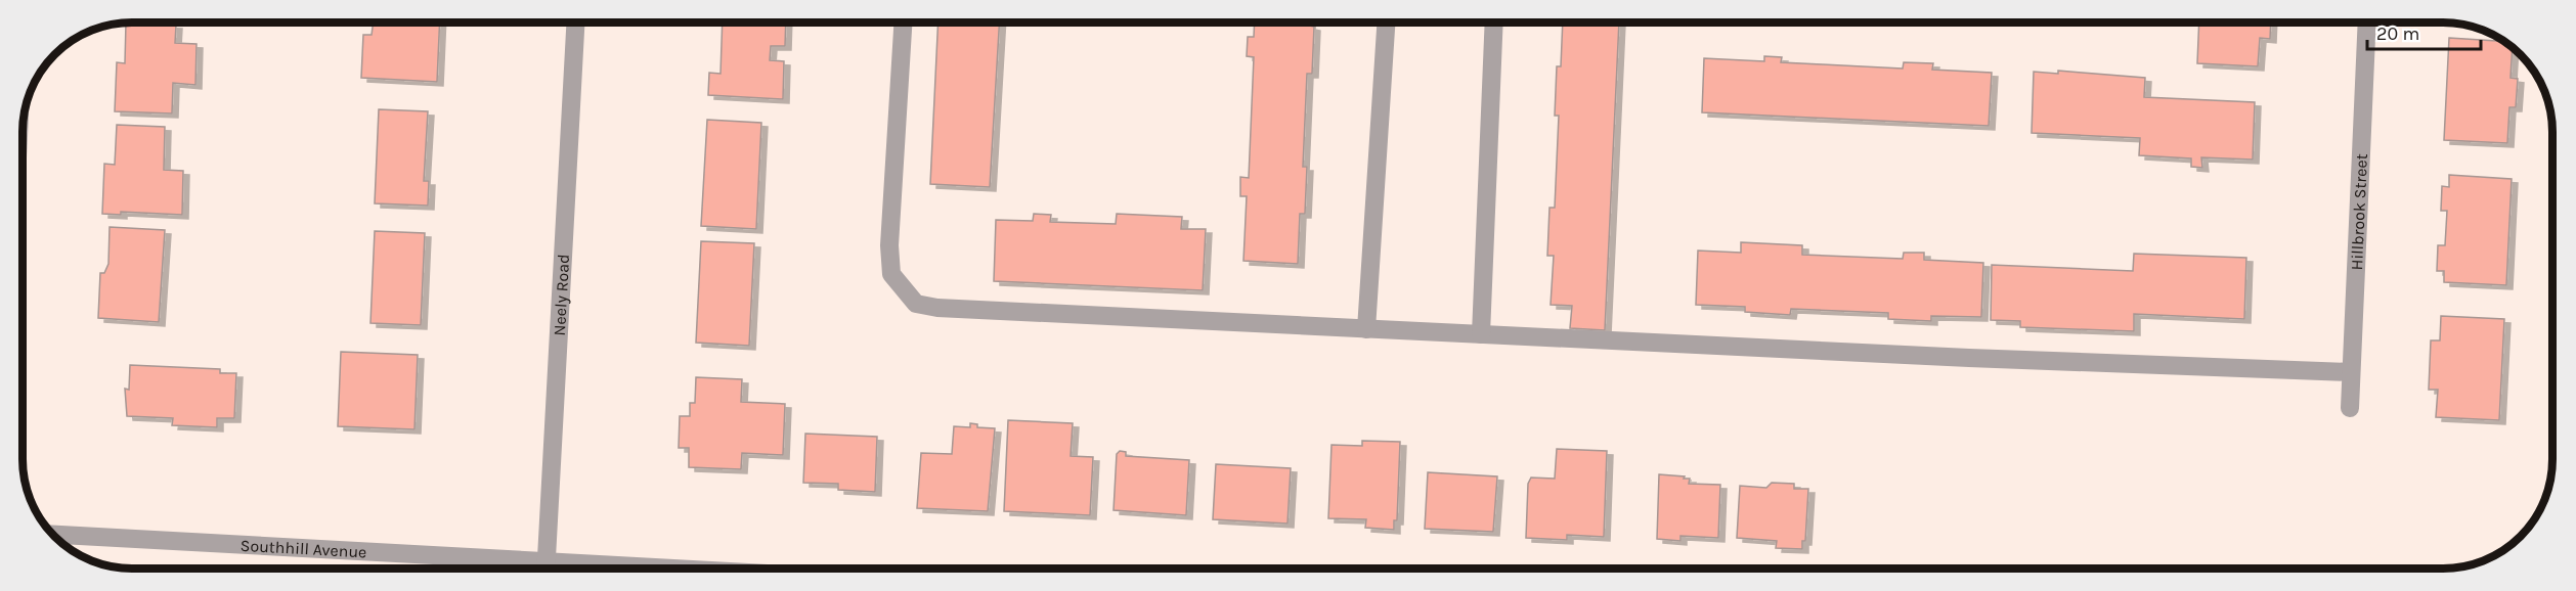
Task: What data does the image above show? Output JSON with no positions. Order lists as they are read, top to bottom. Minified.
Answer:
{"streets":{"street":["Hillbrook Street","Neely Road","Southhill Avenue"]},"scale_bar":"20 m"}
